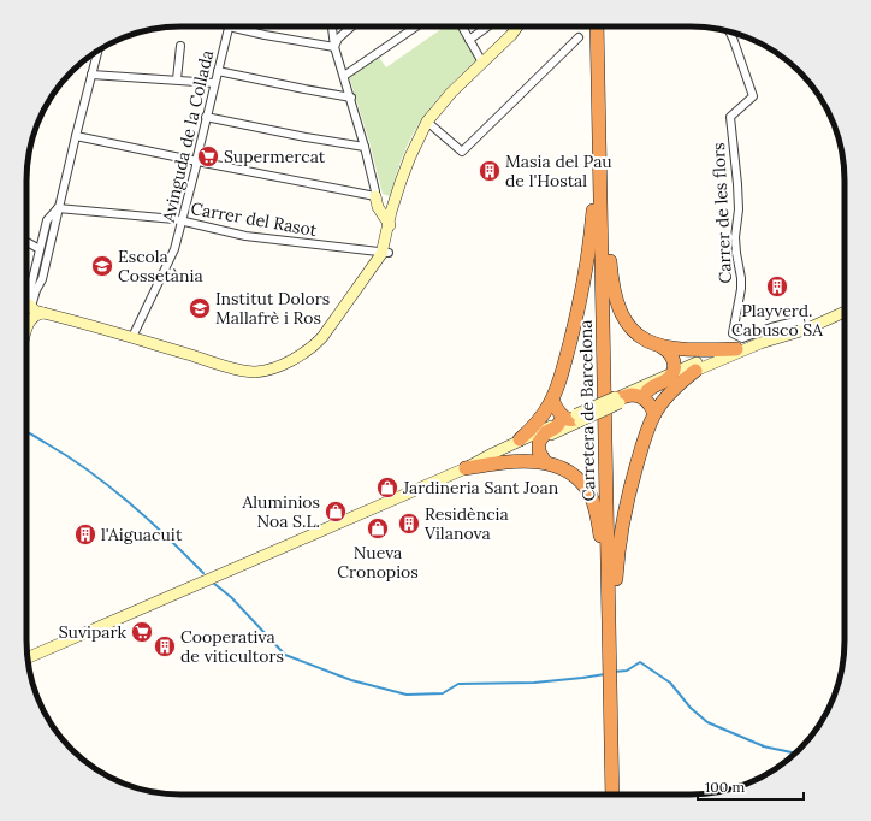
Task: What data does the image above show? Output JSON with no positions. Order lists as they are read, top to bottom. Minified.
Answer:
{"streets":{"highway":["Carretera de Barcelona"],"street":["Avinguda de la Collada","Carrer de les flors","Carrer del Rasot"]},"crossings":[["Avinguda de la Collada","Carrer del Rasot"]],"places":{"supermarket":["Supermercat","Suvipark"],"building":["Masia del Pau de l'Hostal","Playverd. Cabusco SA","Residència Vilanova","l'Aiguacuit","Cooperativa de viticultors"],"school or university":["Escola Cossetània","Institut Dolors Mallafrè i Ros"],"shop":["Jardineria Sant Joan","Aluminios Noa S.L.","Nueva Cronopios"]},"scale_bar":"100 m"}
